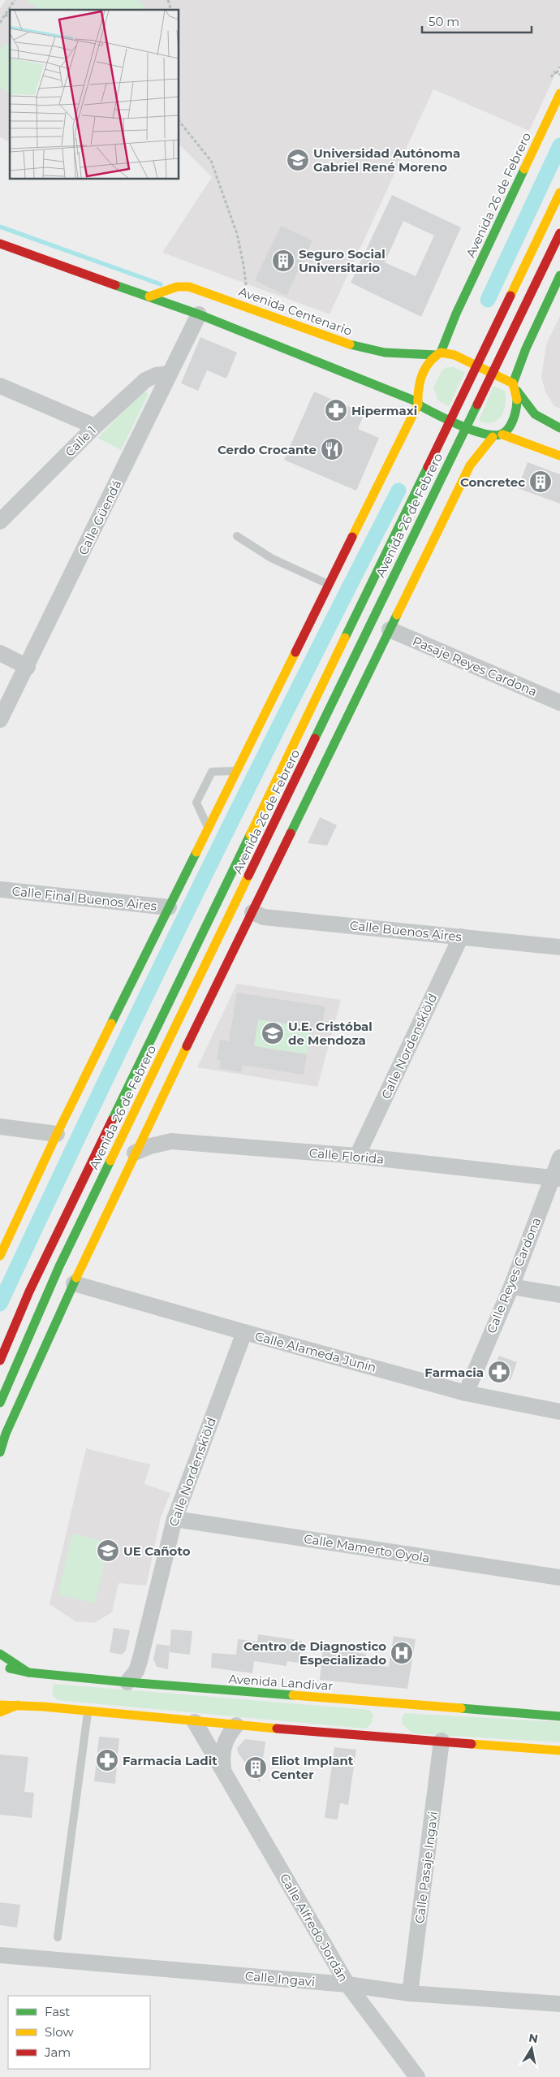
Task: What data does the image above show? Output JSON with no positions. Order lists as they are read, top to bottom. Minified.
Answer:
{"streets":{"main road":["Avenida 26 de Febrero","Avenida Centenario","Avenida Landivar"],"street":["Calle 1","Calle Güendá","Pasaje Reyes Cardona","Calle Final Buenos Aires","Calle Buenos Aires","Calle Nordenskiöld","Calle Florida","Calle Reyes Cardona","Calle Alameda Junín","Calle Mamerto Oyola","Calle Pasaje Ingavi","Calle Alfredo Jordán","Calle Ingavi"]},"crossings":[["Avenida 26 de Febrero","Avenida Centenario"],["Calle 1","Calle Güendá"],["Calle Buenos Aires","Calle Nordenskiöld"],["Calle Nordenskiöld","Calle Florida"],["Calle Nordenskiöld","Calle Alameda Junín"],["Calle Nordenskiöld","Calle Mamerto Oyola"],["Calle Nordenskiöld","Avenida Landivar"],["Calle Florida","Calle Reyes Cardona"],["Calle Reyes Cardona","Calle Alameda Junín"],["Calle Pasaje Ingavi","Calle Ingavi"],["Calle Alfredo Jordán","Calle Ingavi"]],"places":{"school or university":["Universidad Autónoma Gabriel René Moreno","U.E. Cristóbal de Mendoza","UE Cañoto"],"building":["Seguro Social Universitario","Concretec","Eliot Implant Center"],"pharmacy":["Hipermaxi","Farmacia","Farmacia Ladit"],"restaurant":["Cerdo Crocante"],"hospital":["Centro de Diagnostico Especializado"]},"legend":["Fast","Slow","Jam"],"scale_bar":"50 m","north":"top"}
